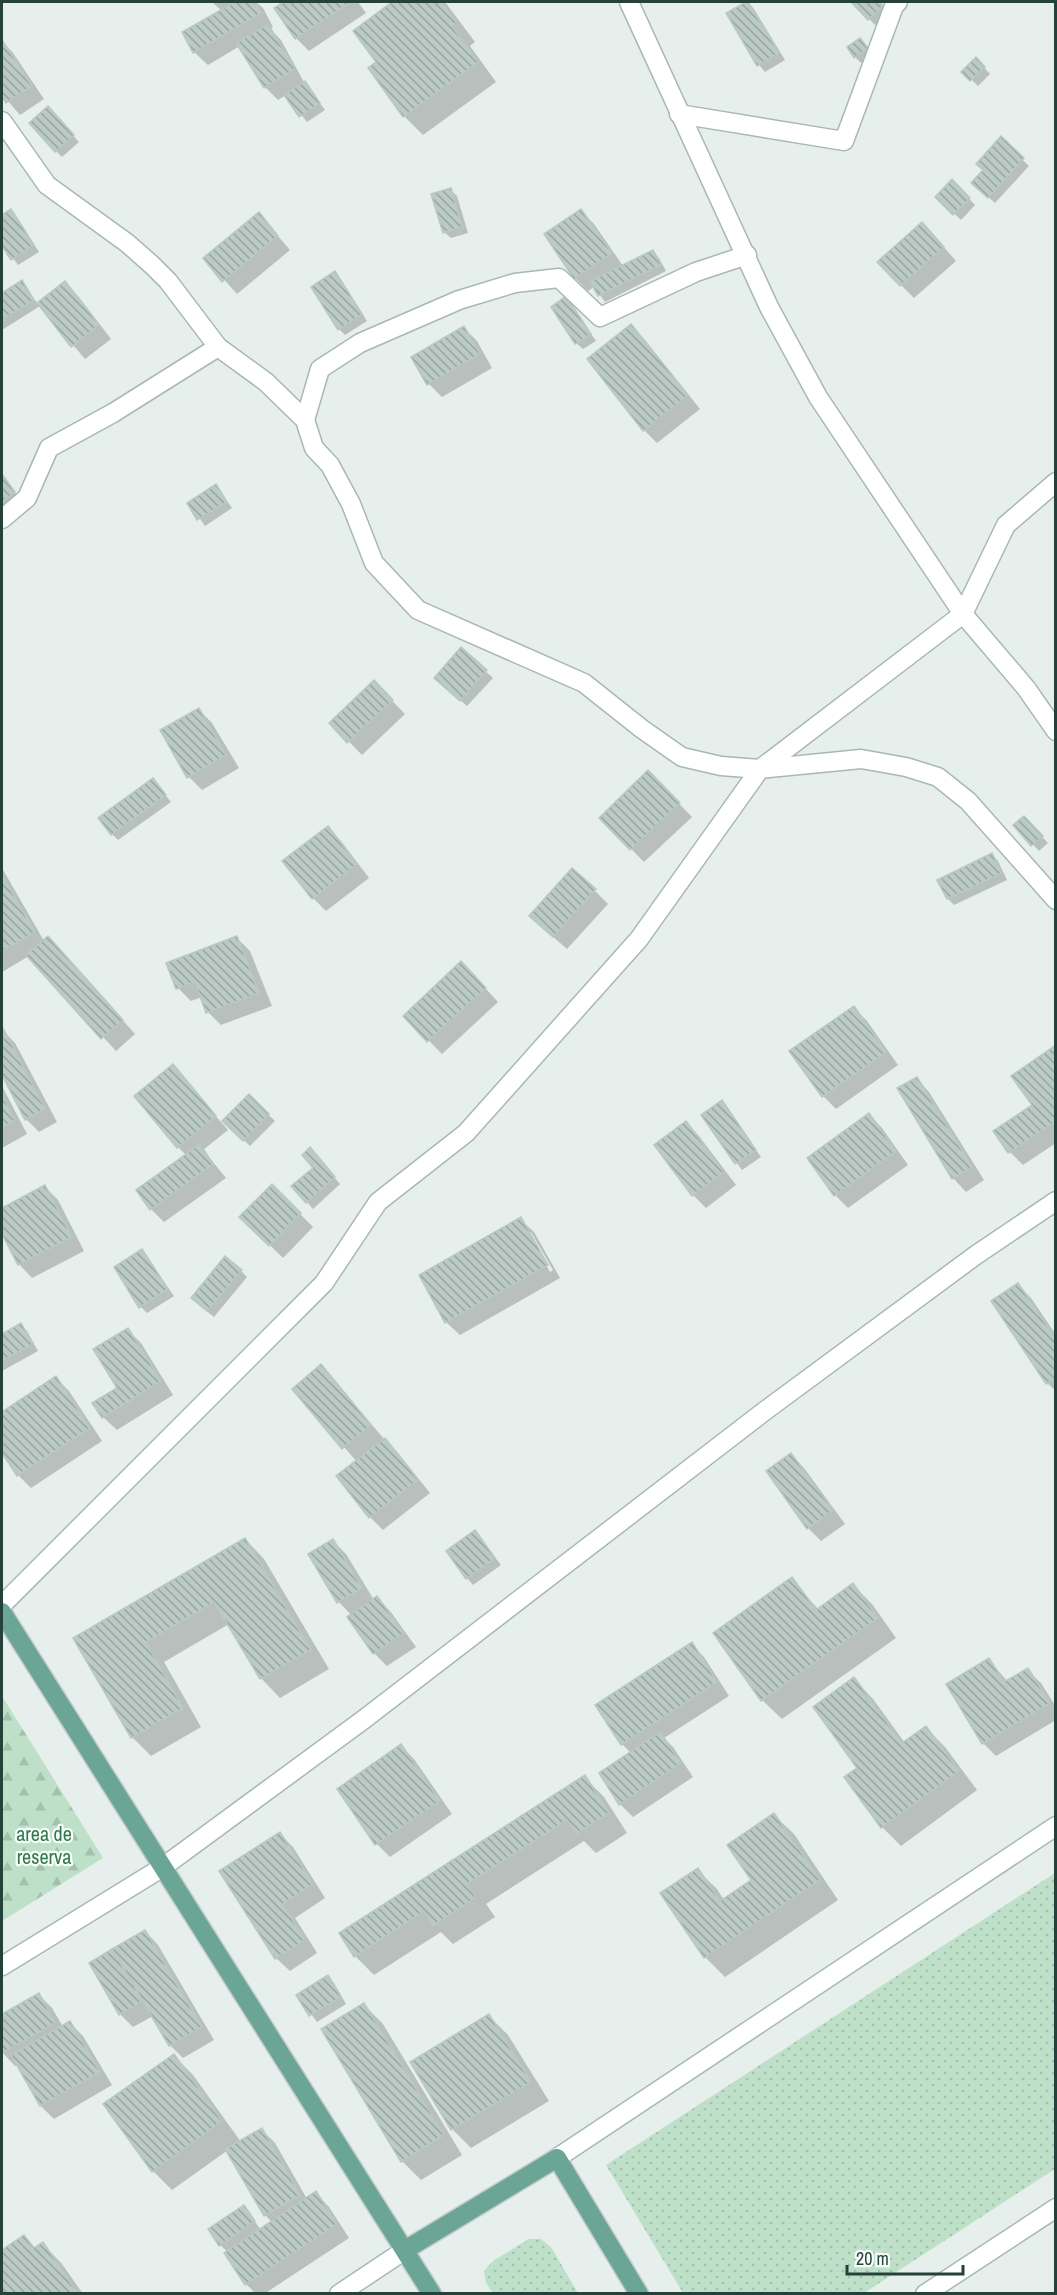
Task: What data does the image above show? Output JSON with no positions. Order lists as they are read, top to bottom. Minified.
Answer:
{"parks":["area de reserva"],"scale_bar":"20 m"}
